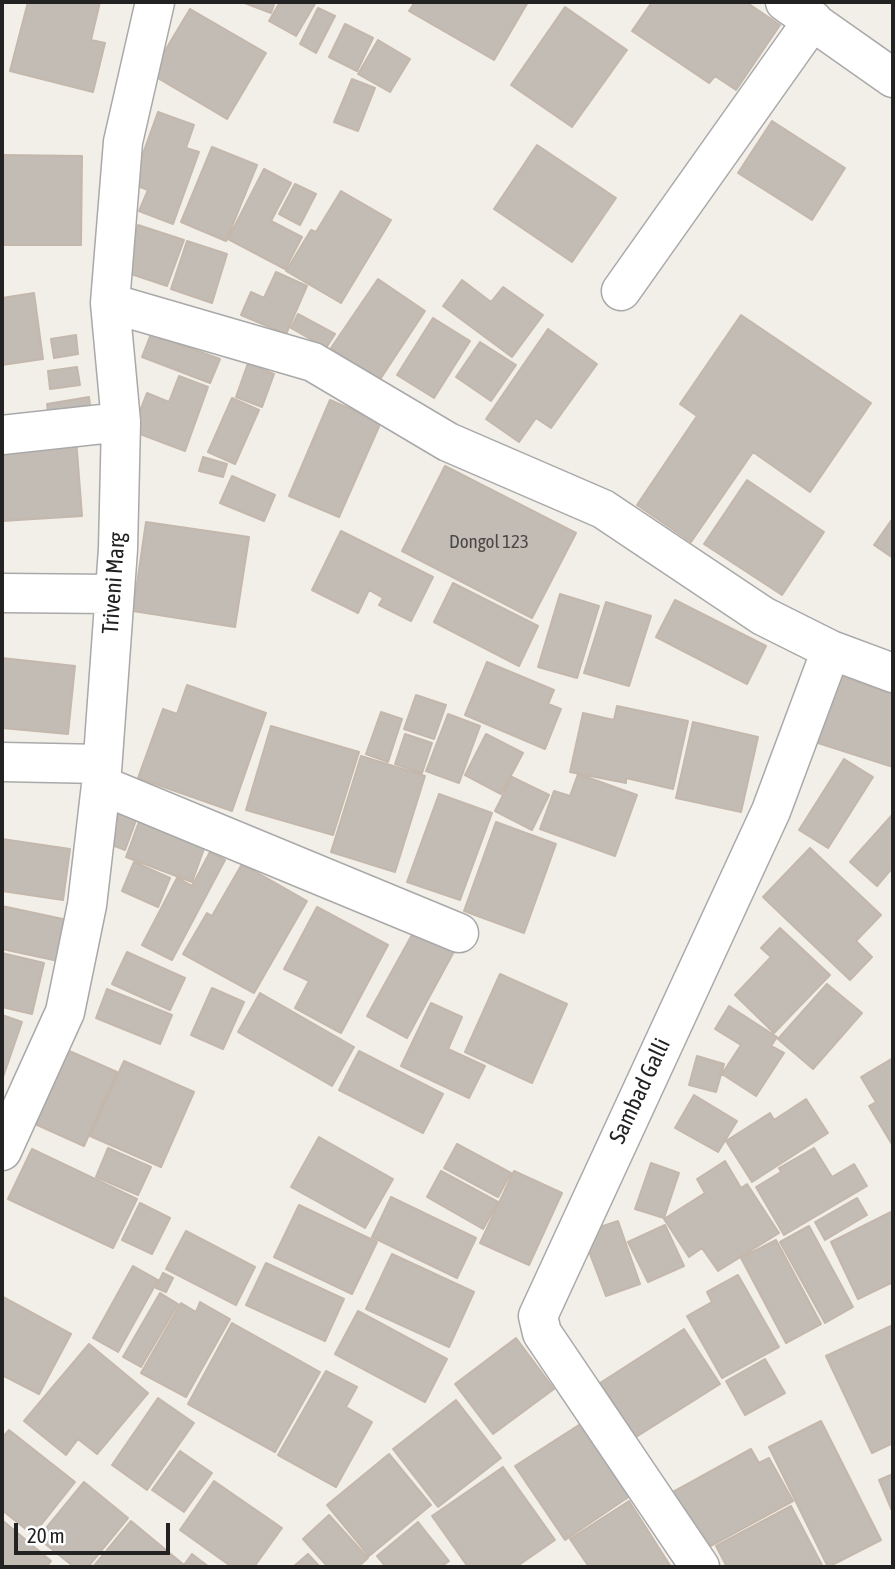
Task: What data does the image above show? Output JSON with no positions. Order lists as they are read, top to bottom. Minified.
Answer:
{"streets":{"street":["Triveni Marg","Sambad Galli"]},"house_numbers":["Dongol 123"],"scale_bar":"20 m"}
